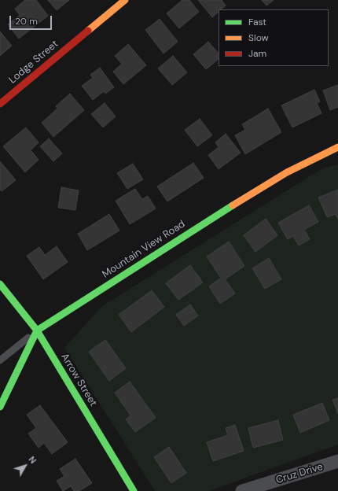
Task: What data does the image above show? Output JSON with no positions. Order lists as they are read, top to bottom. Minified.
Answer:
{"streets":{"street":["Lodge Street","Mountain View Road","Arrow Street","Cruz Drive"]},"crossings":[["Mountain View Road","Arrow Street"]],"legend":["Fast","Slow","Jam"],"scale_bar":"20 m","north":"top right"}
